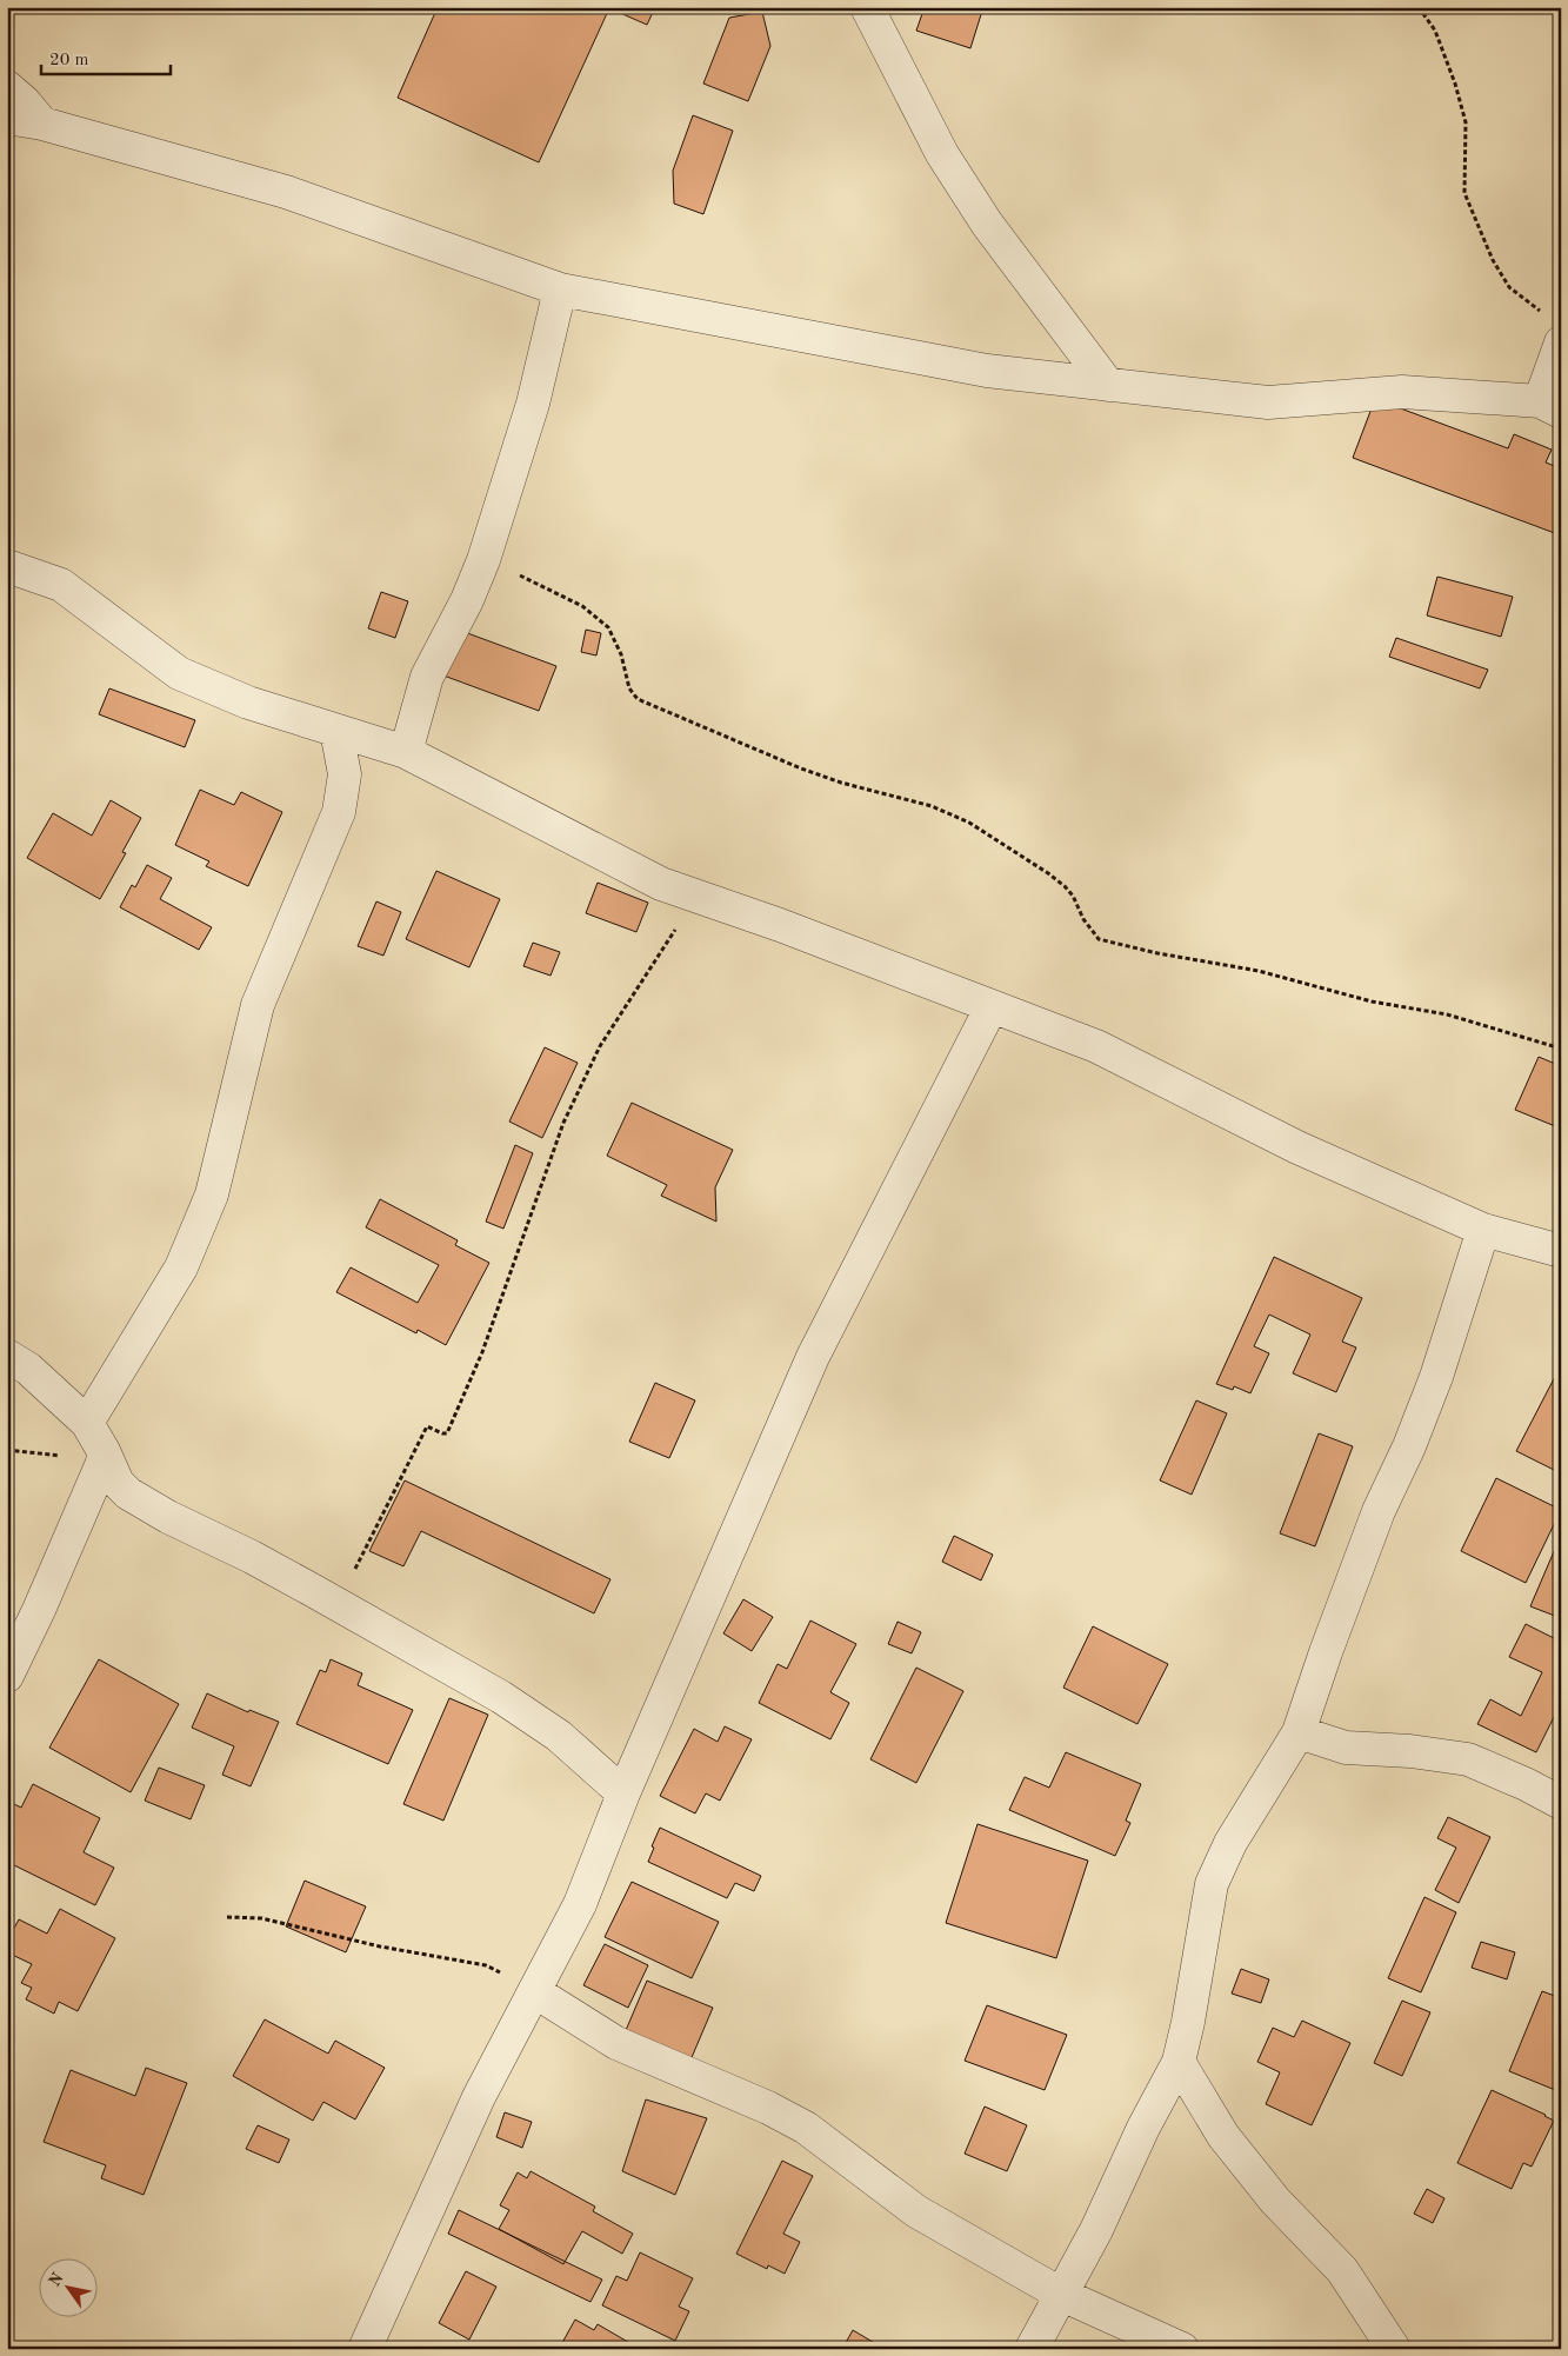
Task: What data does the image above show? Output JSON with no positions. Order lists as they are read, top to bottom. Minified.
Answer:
{"scale_bar":"20 m","north":"top left"}
